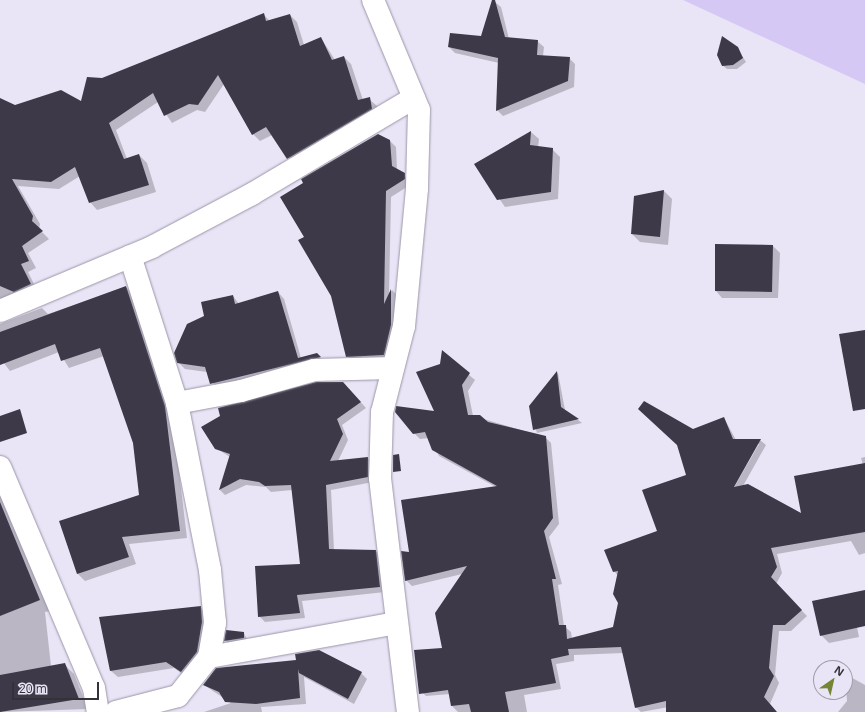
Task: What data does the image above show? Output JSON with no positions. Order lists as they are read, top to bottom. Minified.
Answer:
{"scale_bar":"20 m","north":"top right"}
